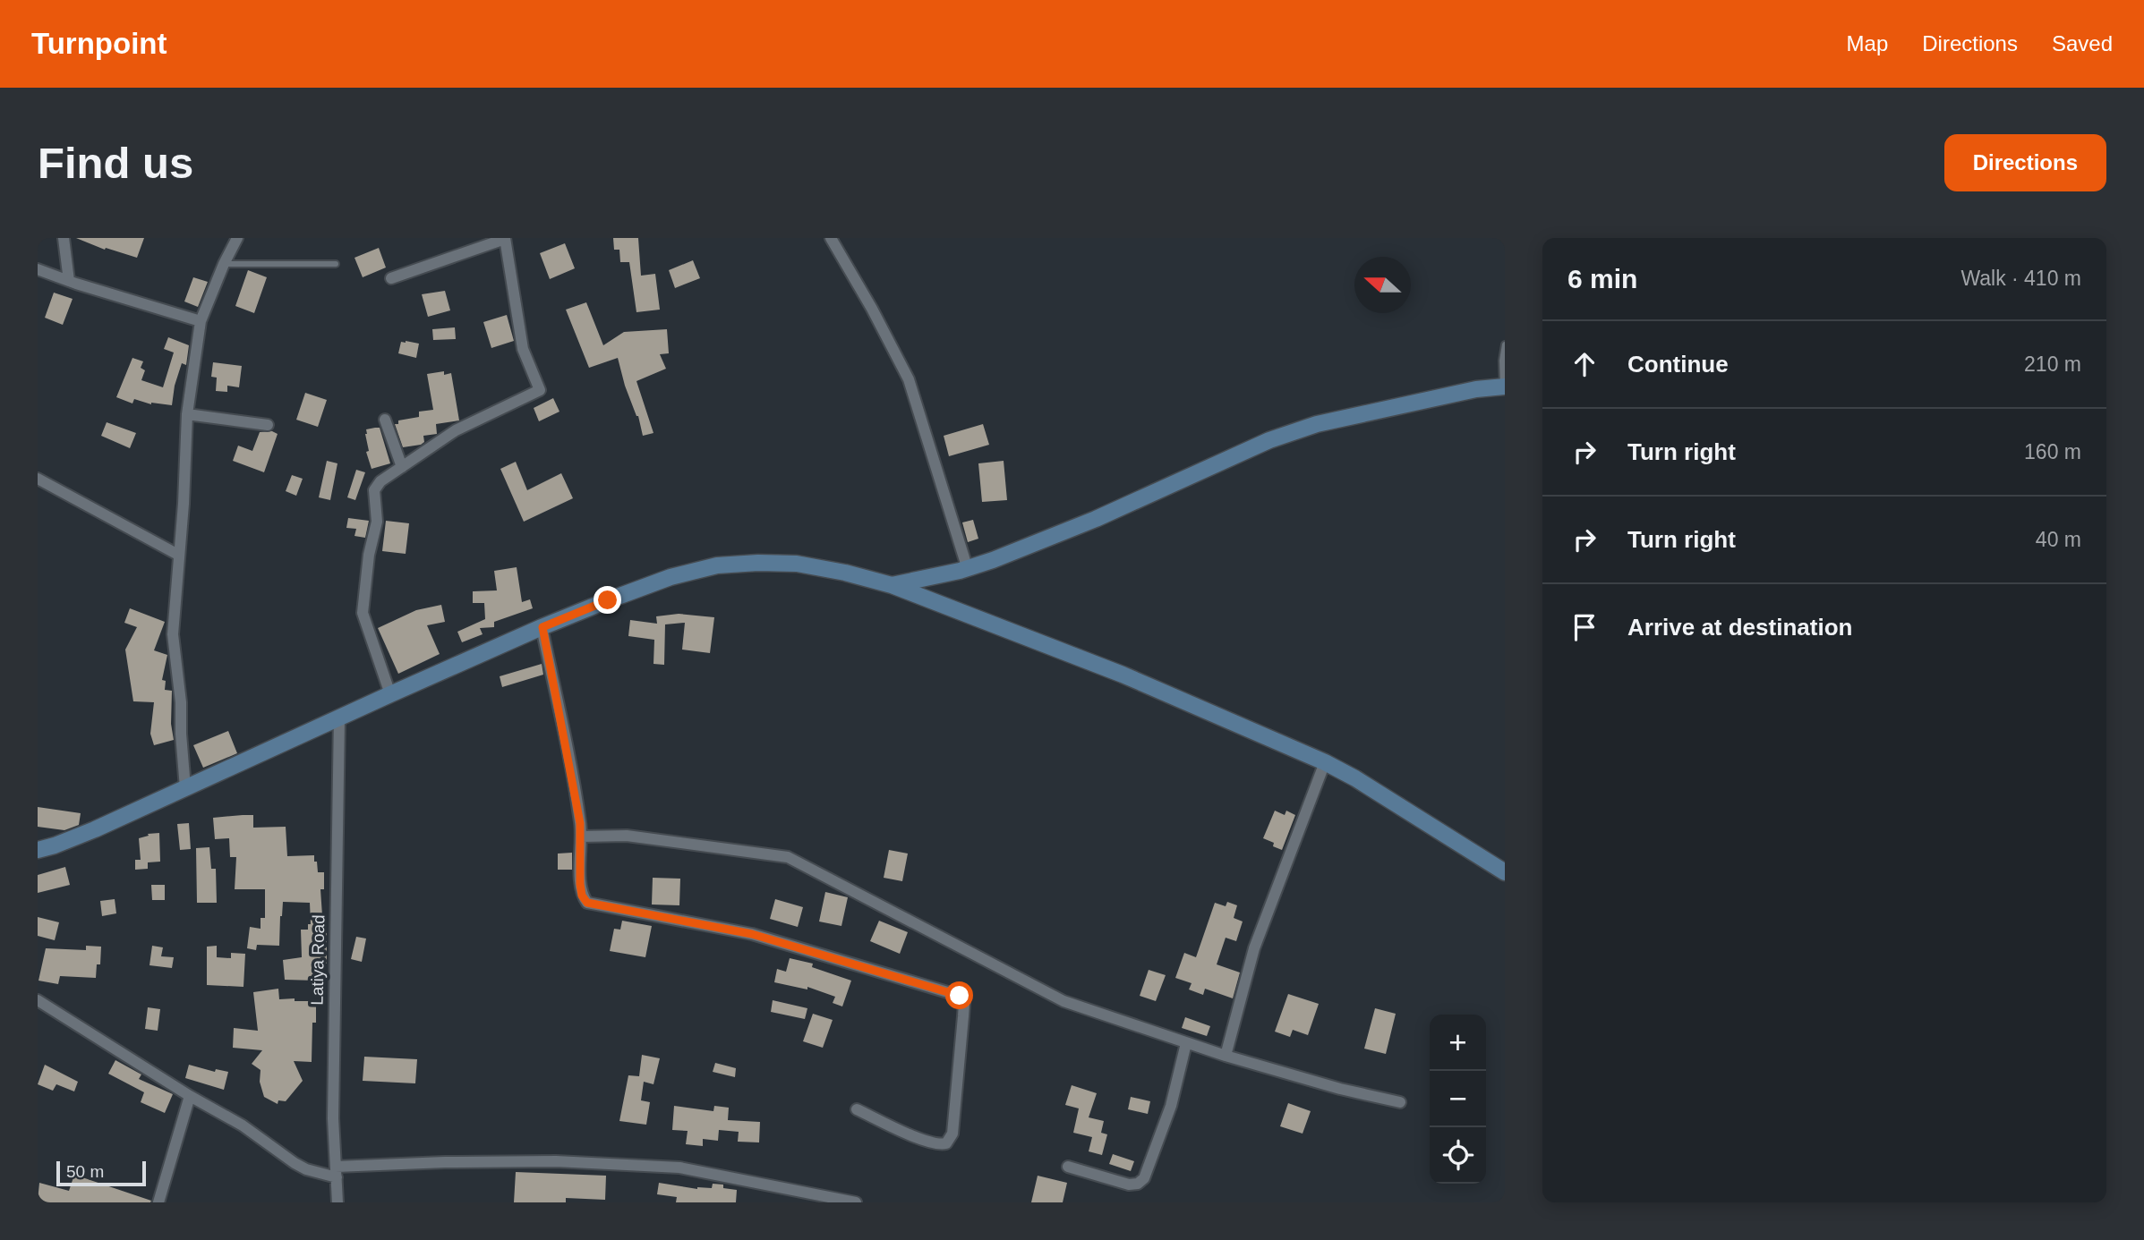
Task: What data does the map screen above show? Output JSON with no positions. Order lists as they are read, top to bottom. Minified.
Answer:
{"streets":{"street":["Latiya Road"]},"scale_bar":"50 m","north":"left","page":{"header":"Turnpoint","nav":["Map","Directions","Saved"],"buttons":"Directions","title":"Find us","heading":["6 min","Walk · 410 m"],"list":[["Continue","210 m"],["Turn right","160 m"],["Turn right","40 m"],"Arrive at destination"],"map_buttons":["+","−"],"scale":"50 m"}}
